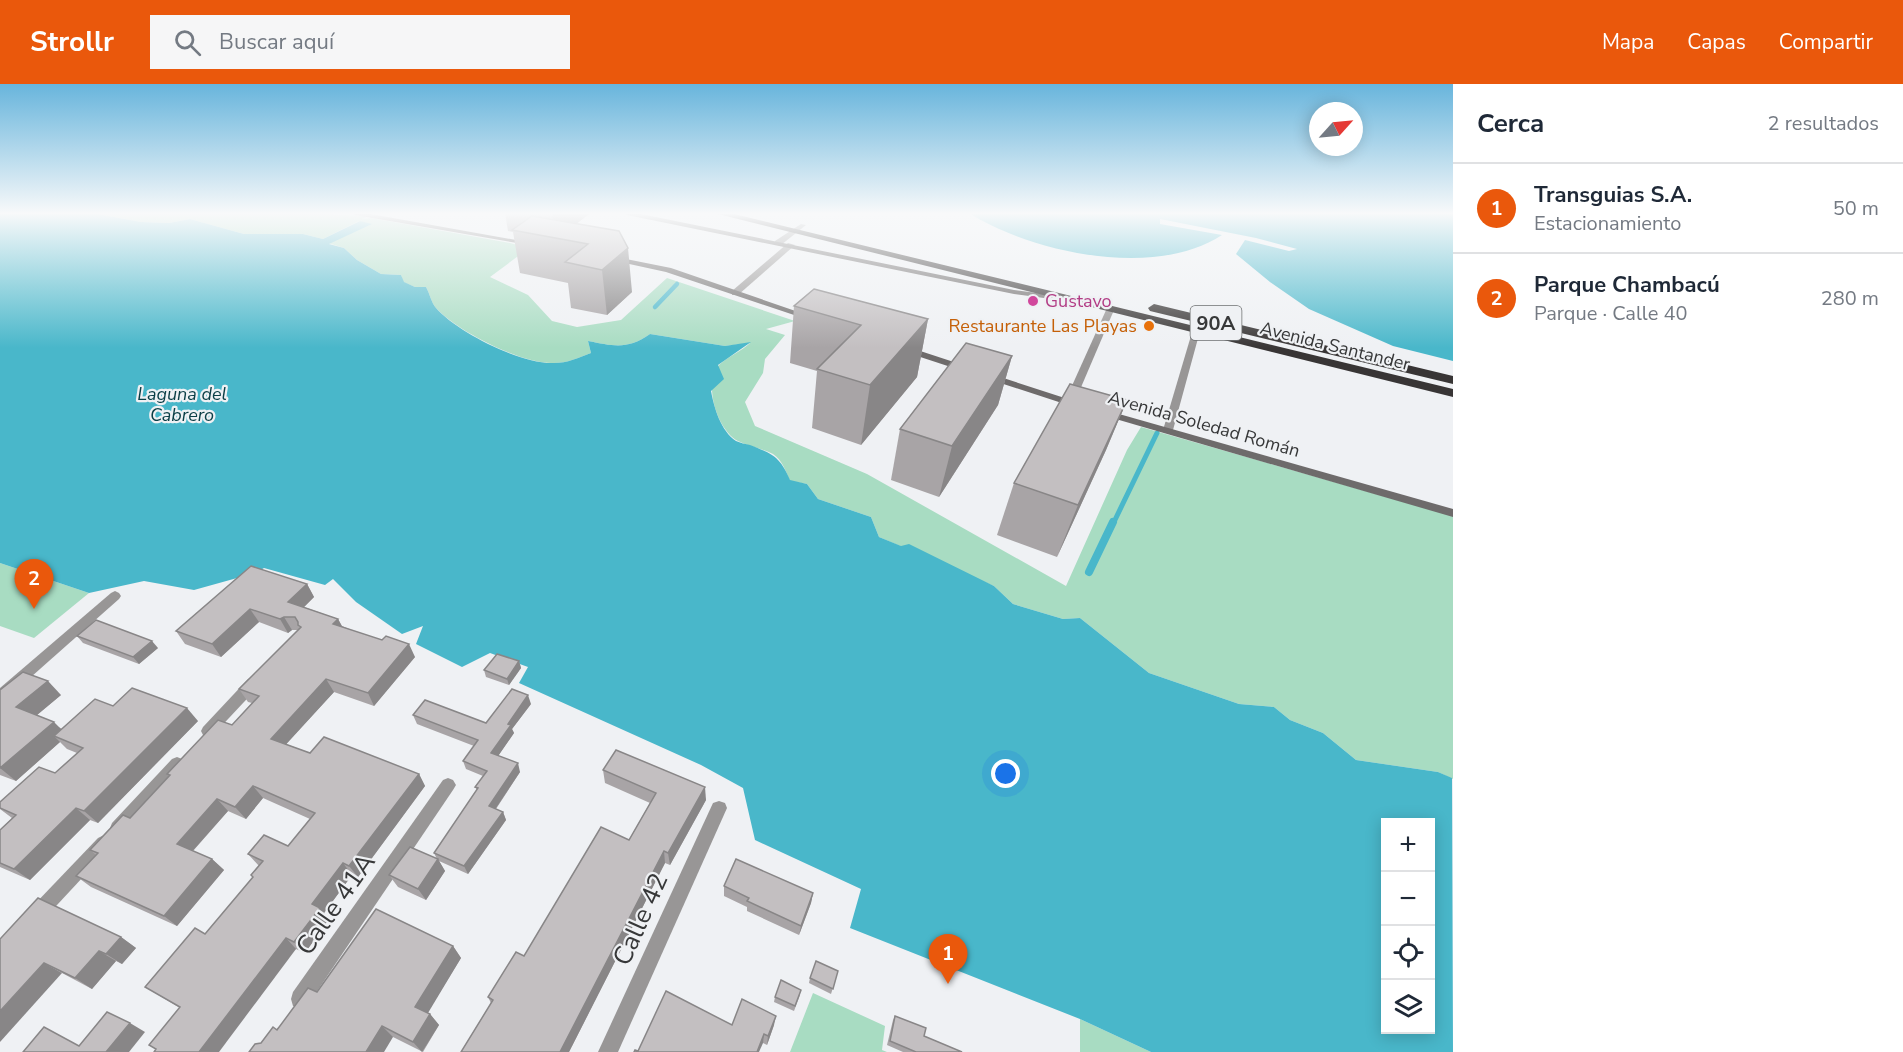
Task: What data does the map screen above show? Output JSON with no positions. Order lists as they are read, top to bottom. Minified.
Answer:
{"streets":{"highway":["90A","Avenida Santander"],"street":["Avenida Soledad Román","Calle 41A","Calle 42"]},"water":["Laguna del Cabrero"],"places":["Gustavo","Restaurante Las Playas"],"north":"top right","page":{"header":"Strollr","search":"Buscar aquí","nav":["Mapa","Capas","Compartir"],"heading":["Cerca","2 resultados"],"list":[{"mark":"1","name":"Transguias S.A.","note":"Estacionamiento","value":"50 m"},{"mark":"2","name":"Parque Chambacú","note":"Parque · Calle 40","value":"280 m"}],"pins":["2","1"],"map_buttons":["+","−"]}}
